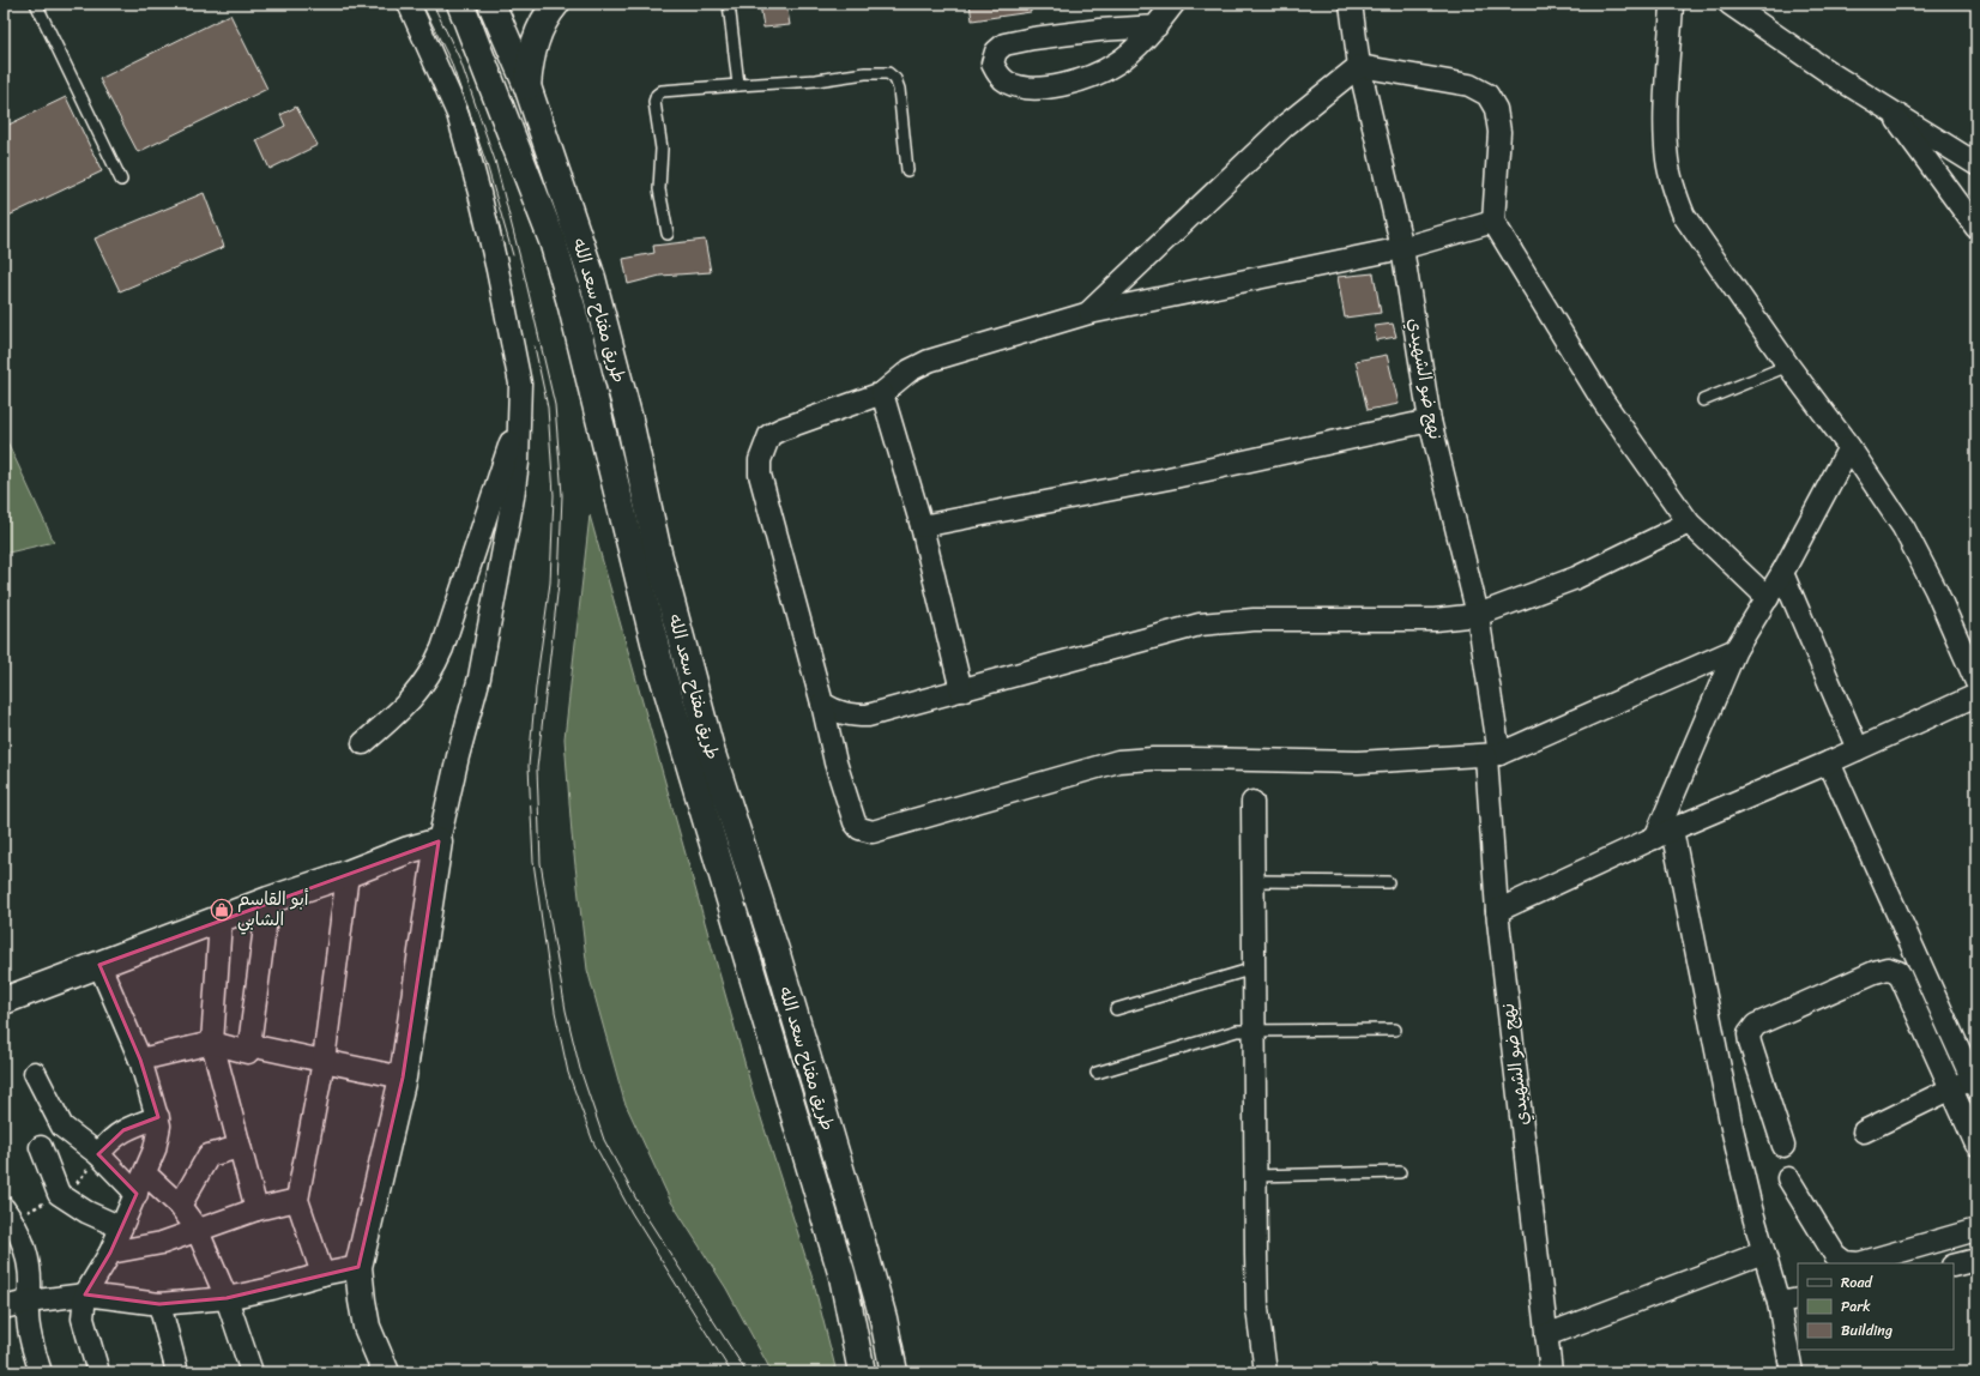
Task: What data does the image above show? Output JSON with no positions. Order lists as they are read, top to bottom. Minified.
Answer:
{"streets":{"main road":["طريق مفتاح سعد الله"],"street":["نهج ضو الشهيدي"]},"places":{"shop":["أبو القاسم الشابي"]},"legend":["Road","Park","Building"]}
